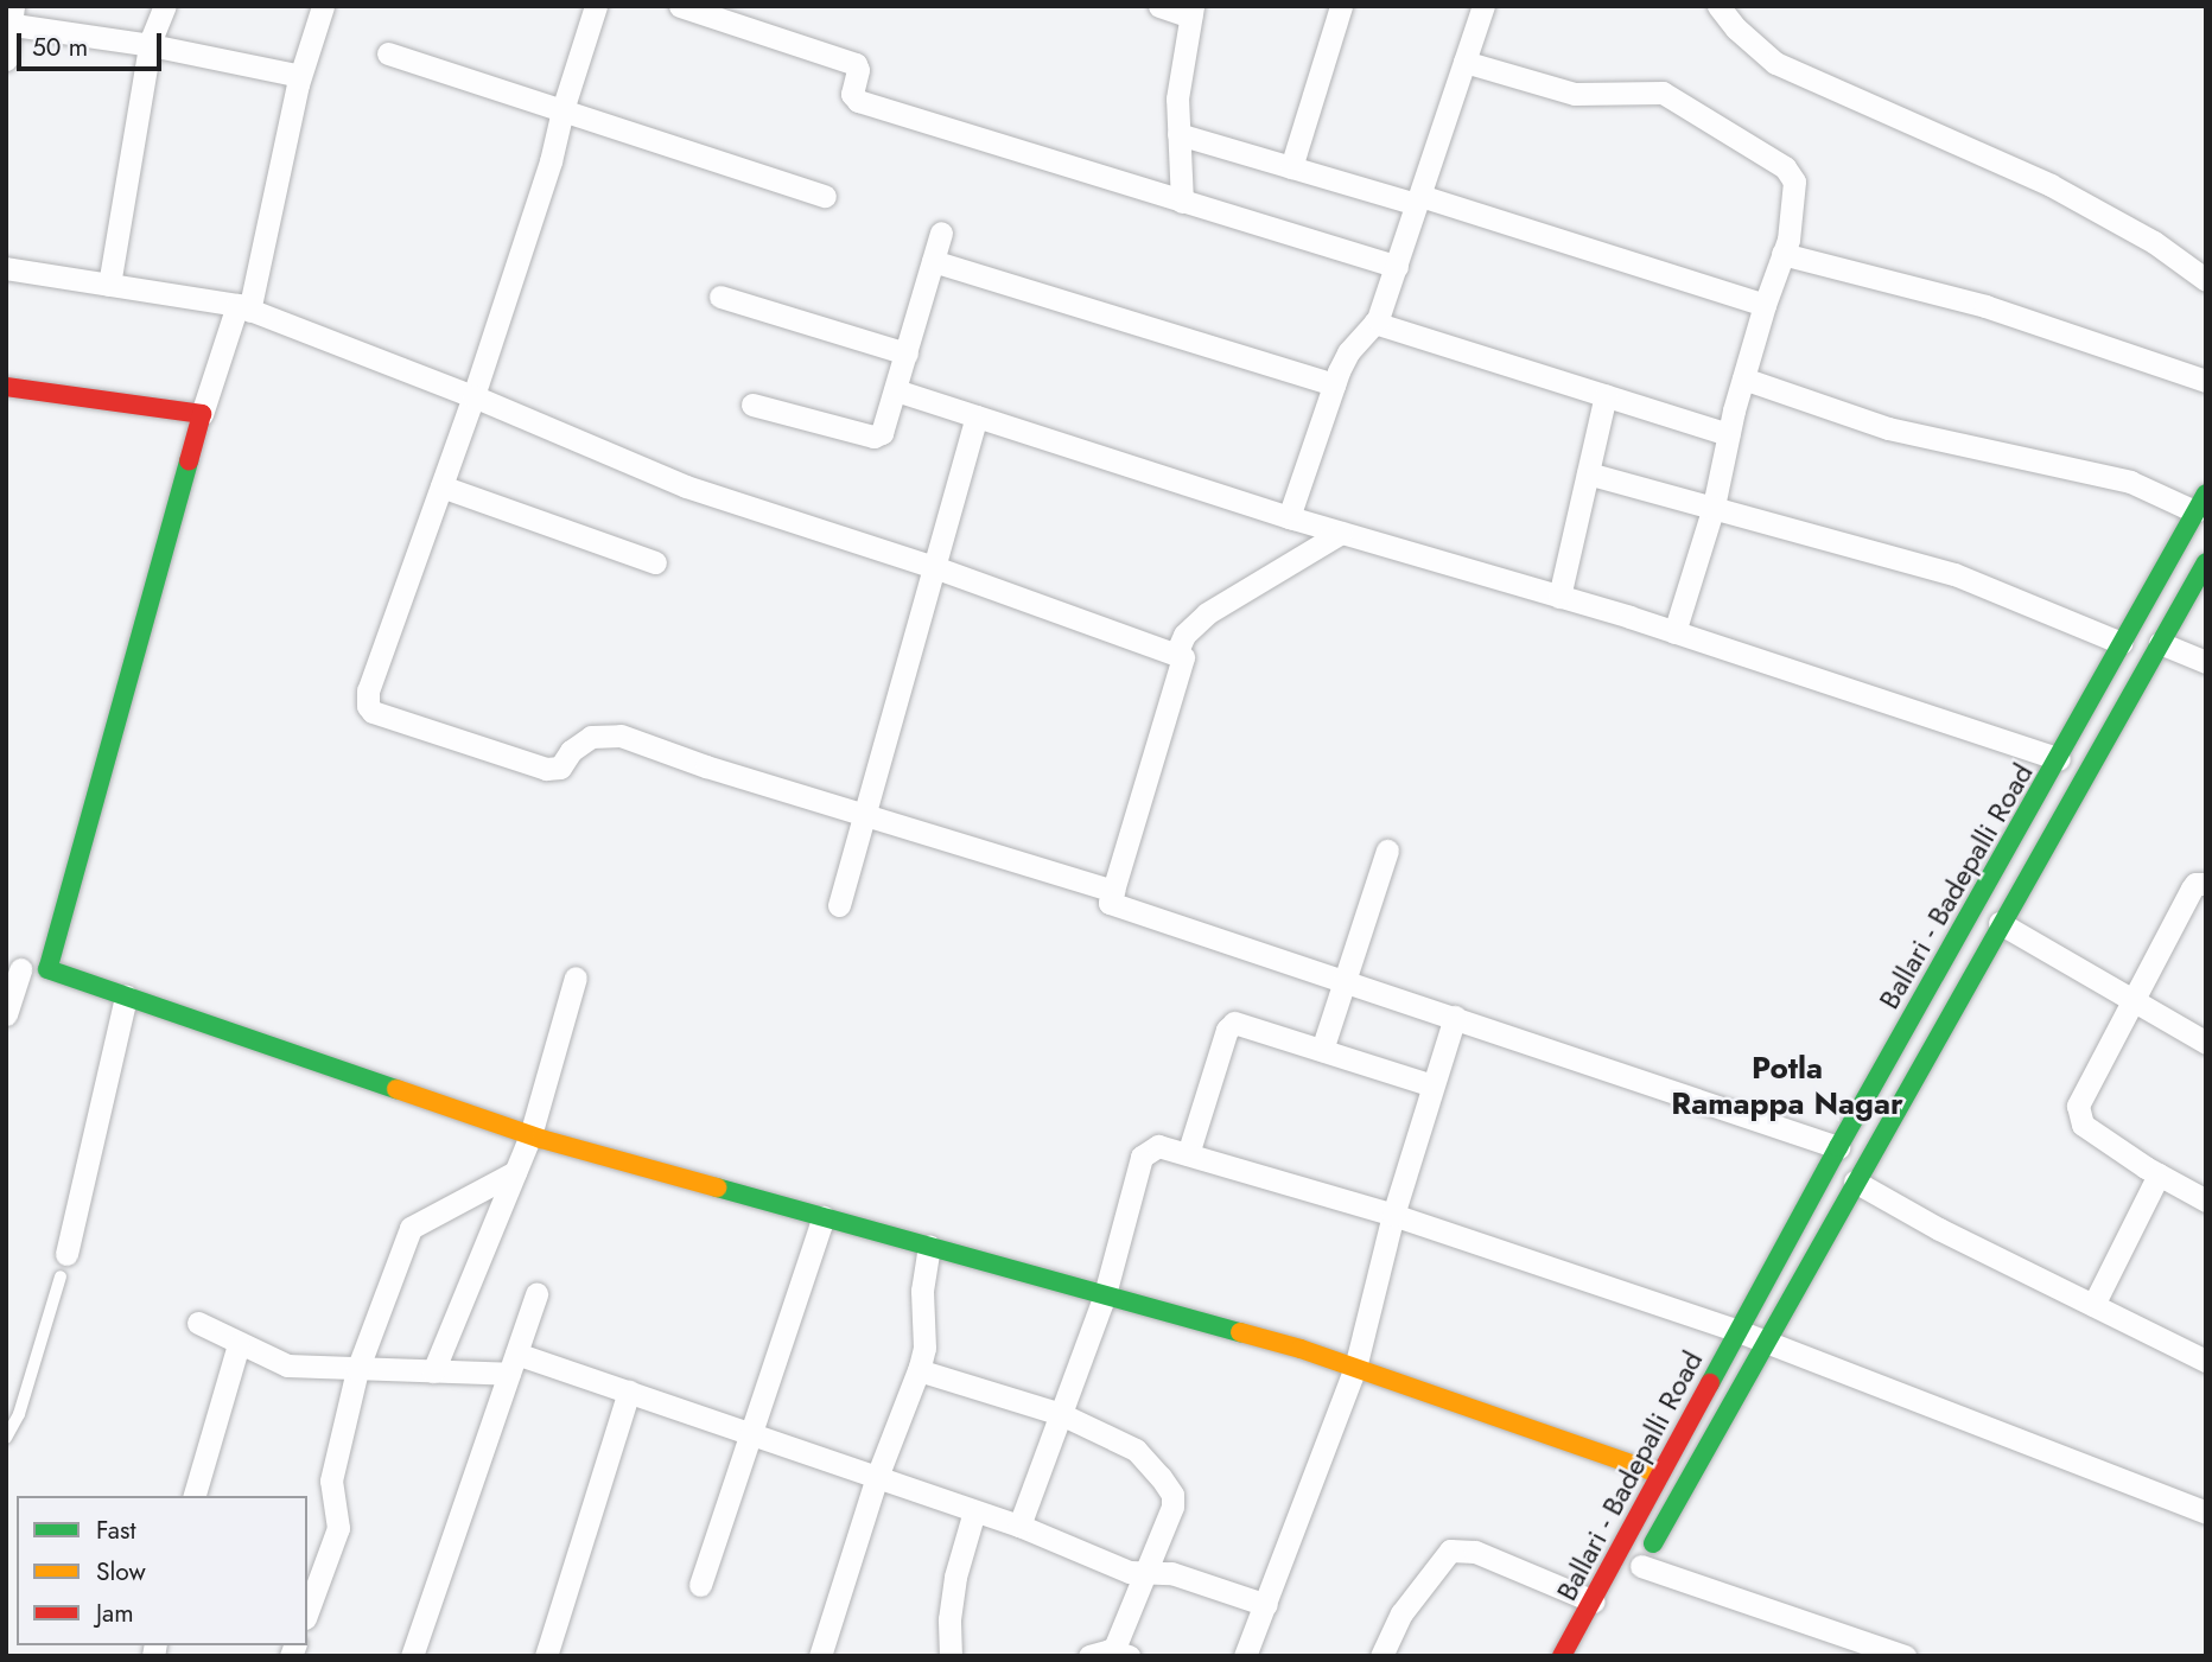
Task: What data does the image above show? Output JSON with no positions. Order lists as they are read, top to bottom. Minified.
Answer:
{"streets":{"main road":["Ballari - Badepalli Road"]},"districts":["Potla Ramappa Nagar"],"legend":["Fast","Slow","Jam"],"scale_bar":"50 m"}
